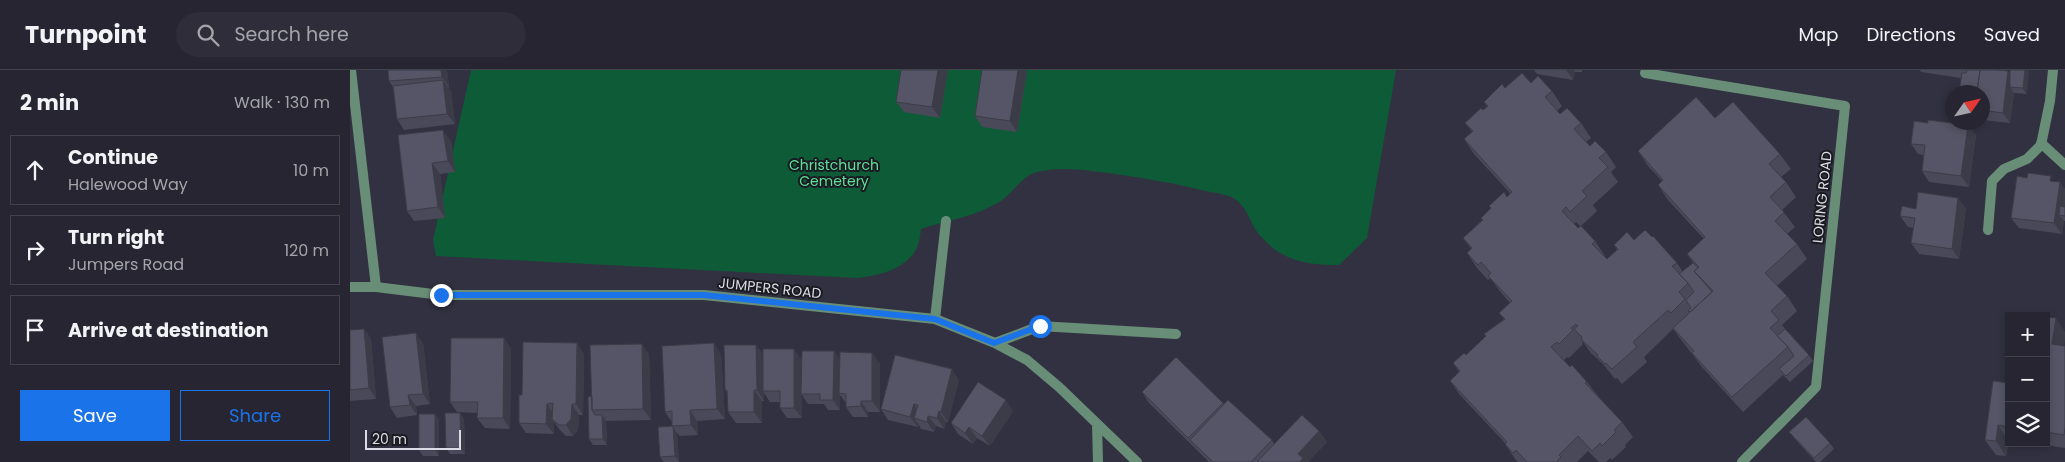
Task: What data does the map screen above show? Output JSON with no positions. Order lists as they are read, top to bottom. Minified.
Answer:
{"streets":{"street":["LORING ROAD","JUMPERS ROAD"]},"parks":["Christchurch Cemetery"],"scale_bar":"20 m","north":"top right","page":{"header":"Turnpoint","search":"Search here","nav":["Map","Directions","Saved"],"heading":["2 min","Walk · 130 m"],"list":[["Continue","Halewood Way","10 m"],["Turn right","Jumpers Road","120 m"],"Arrive at destination"],"map_buttons":["+","−"],"buttons":["Save","Share"],"scale":"20 m"}}
